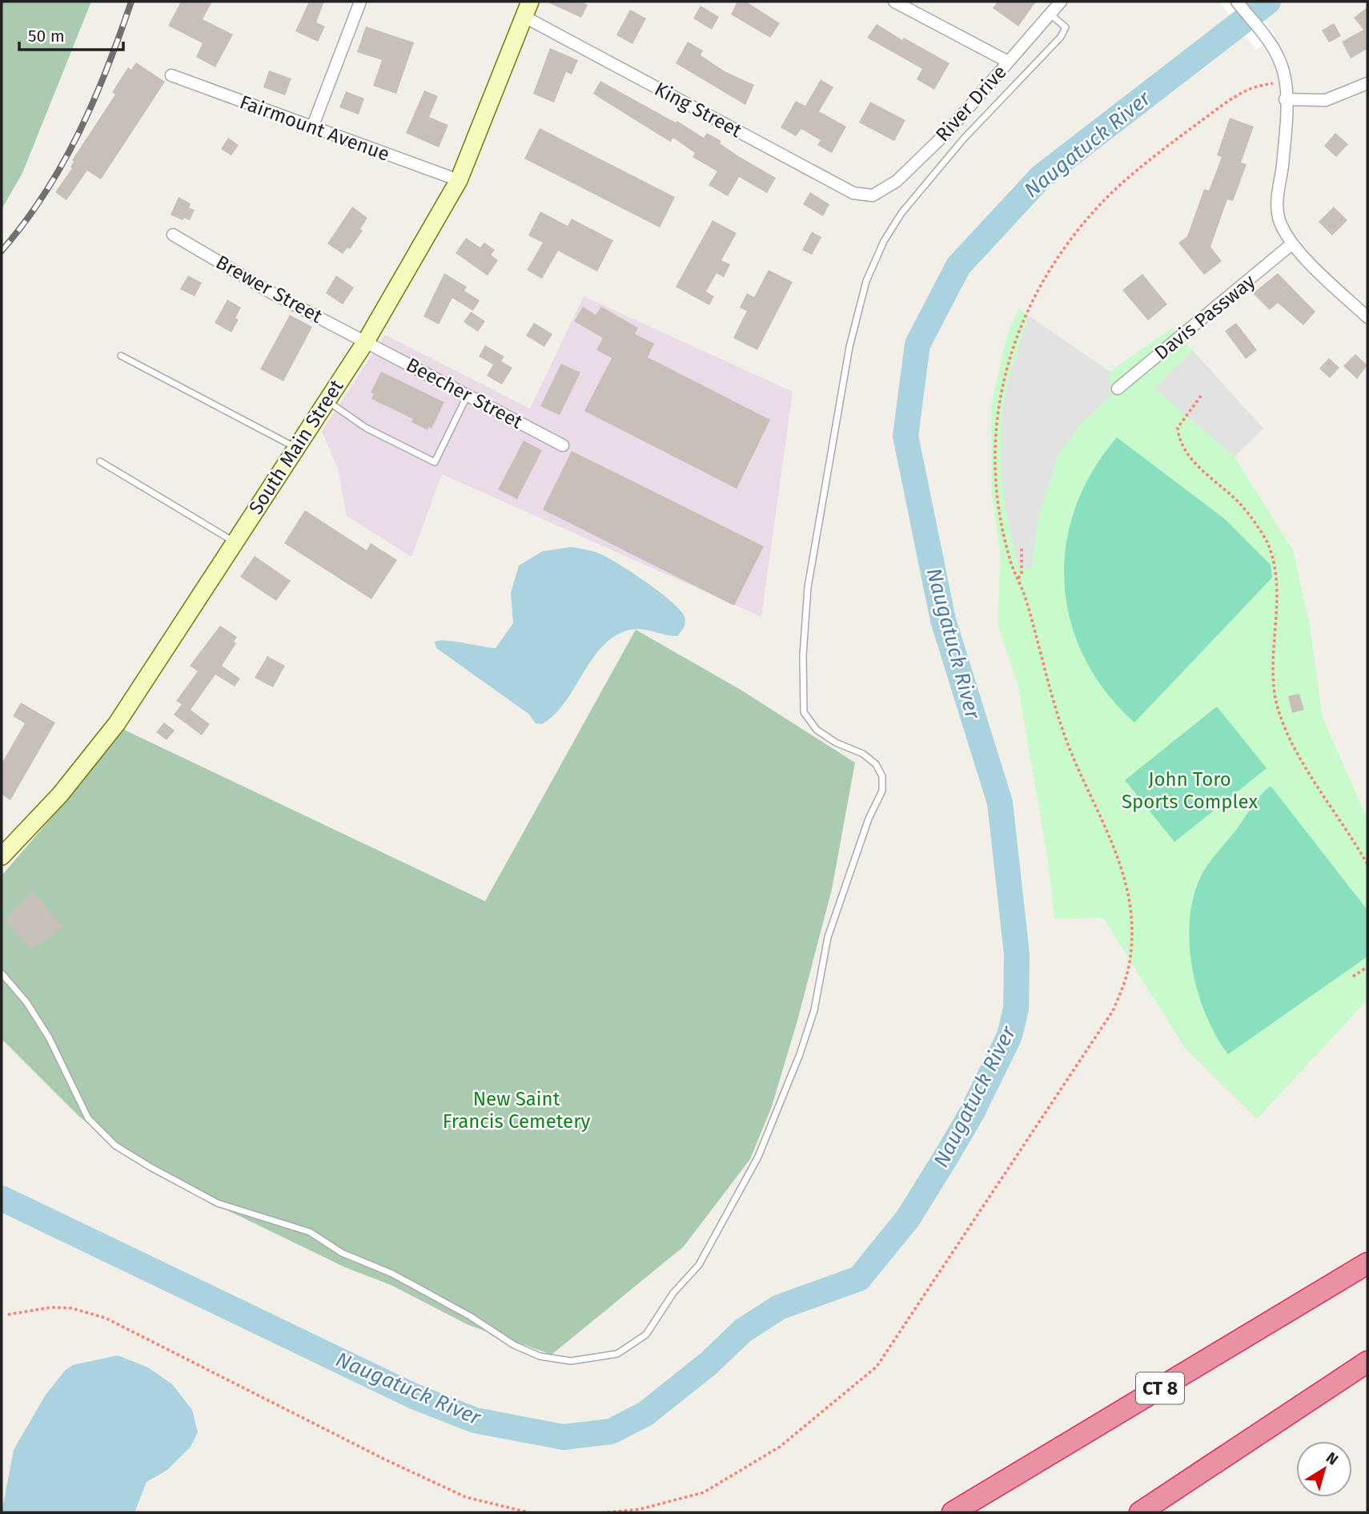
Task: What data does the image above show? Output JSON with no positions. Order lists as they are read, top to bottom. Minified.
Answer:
{"streets":{"highway":["CT 8"],"main road":["South Main Street"],"street":["River Drive","King Street","Fairmount Avenue","Brewer Street","Davis Passway","Beecher Street"]},"crossings":[["River Drive","King Street"],["King Street","South Main Street"],["Fairmount Avenue","South Main Street"],["Brewer Street","Beecher Street"],["Brewer Street","South Main Street"],["Beecher Street","South Main Street"]],"water":["Naugatuck River"],"parks":["John Toro Sports Complex","New Saint Francis Cemetery"],"scale_bar":"50 m","north":"top right"}
